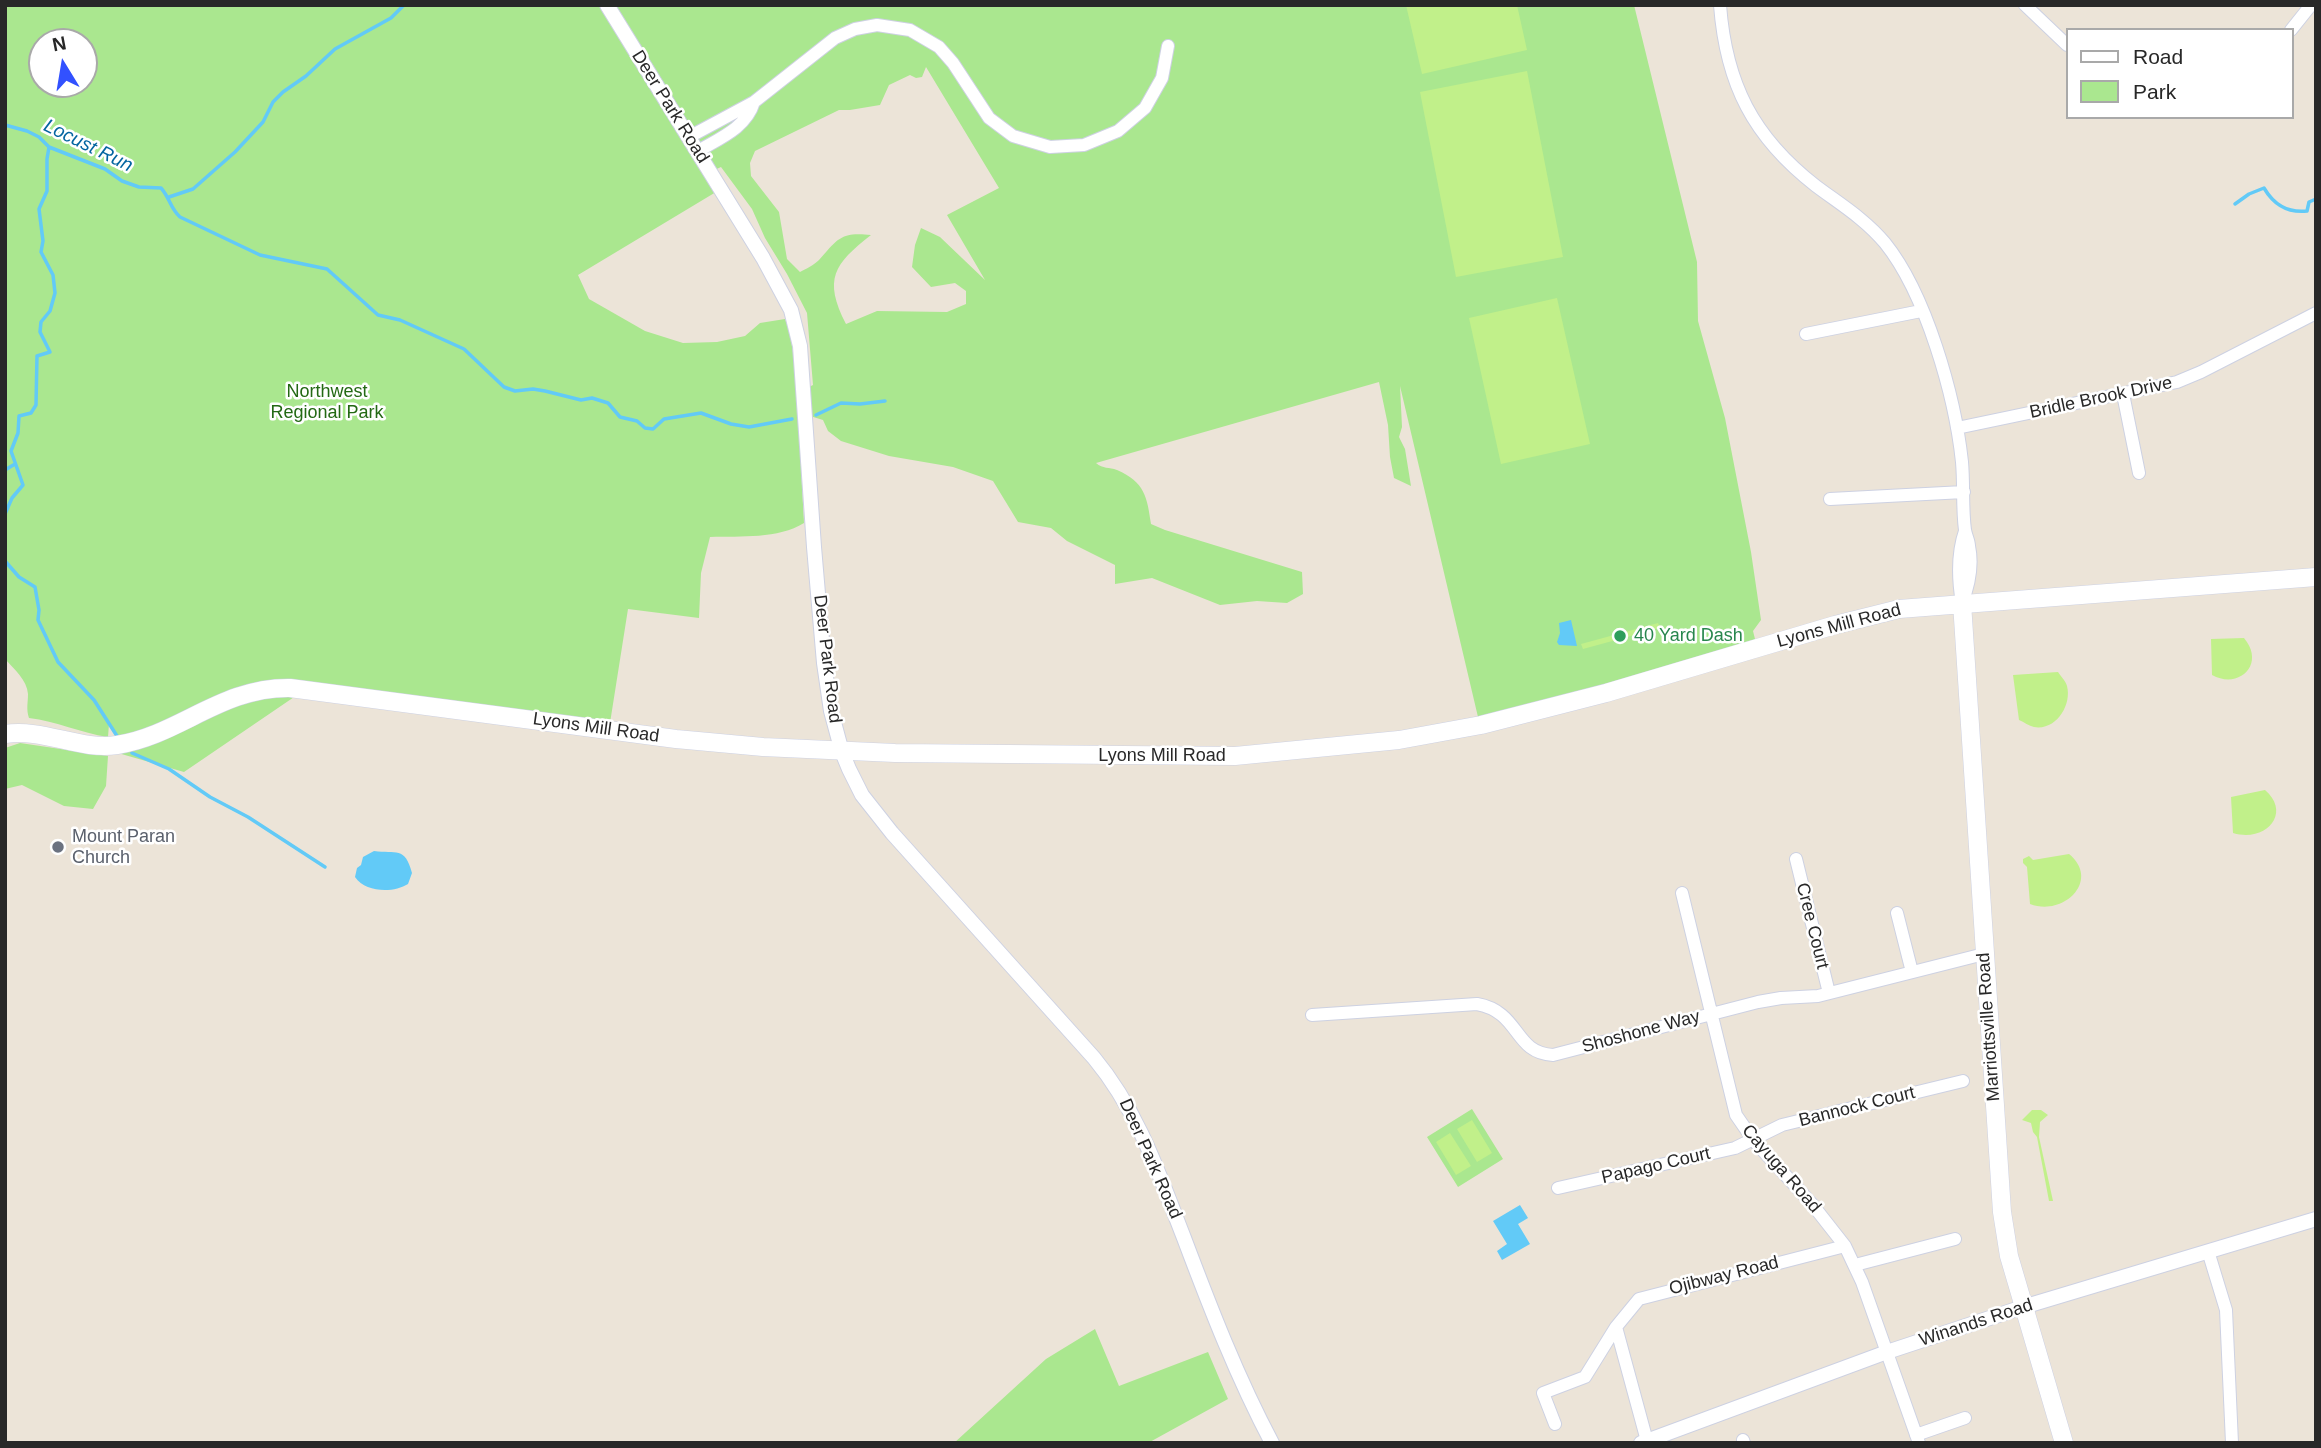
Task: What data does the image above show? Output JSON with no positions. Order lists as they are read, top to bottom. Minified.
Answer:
{"streets":{"main road":["Lyons Mill Road","Marriottsville Road"],"street":["Deer Park Road","Bridle Brook Drive","Cree Court","Shoshone Way","Bannock Court","Papago Court","Cayuga Road","Ojibway Road","Winands Road"]},"crossings":[["Deer Park Road","Lyons Mill Road"],["Bridle Brook Drive","Marriottsville Road"],["Lyons Mill Road","Marriottsville Road"],["Cree Court","Shoshone Way"],["Marriottsville Road","Shoshone Way"],["Marriottsville Road","Winands Road"],["Shoshone Way","Cayuga Road"],["Bannock Court","Papago Court"],["Bannock Court","Cayuga Road"],["Papago Court","Cayuga Road"],["Cayuga Road","Ojibway Road"],["Cayuga Road","Winands Road"]],"water":["Locust Run"],"parks":["Northwest Regional Park"],"places":["40 Yard Dash","Mount Paran Church"],"legend":["Road","Park"],"north":"top"}
